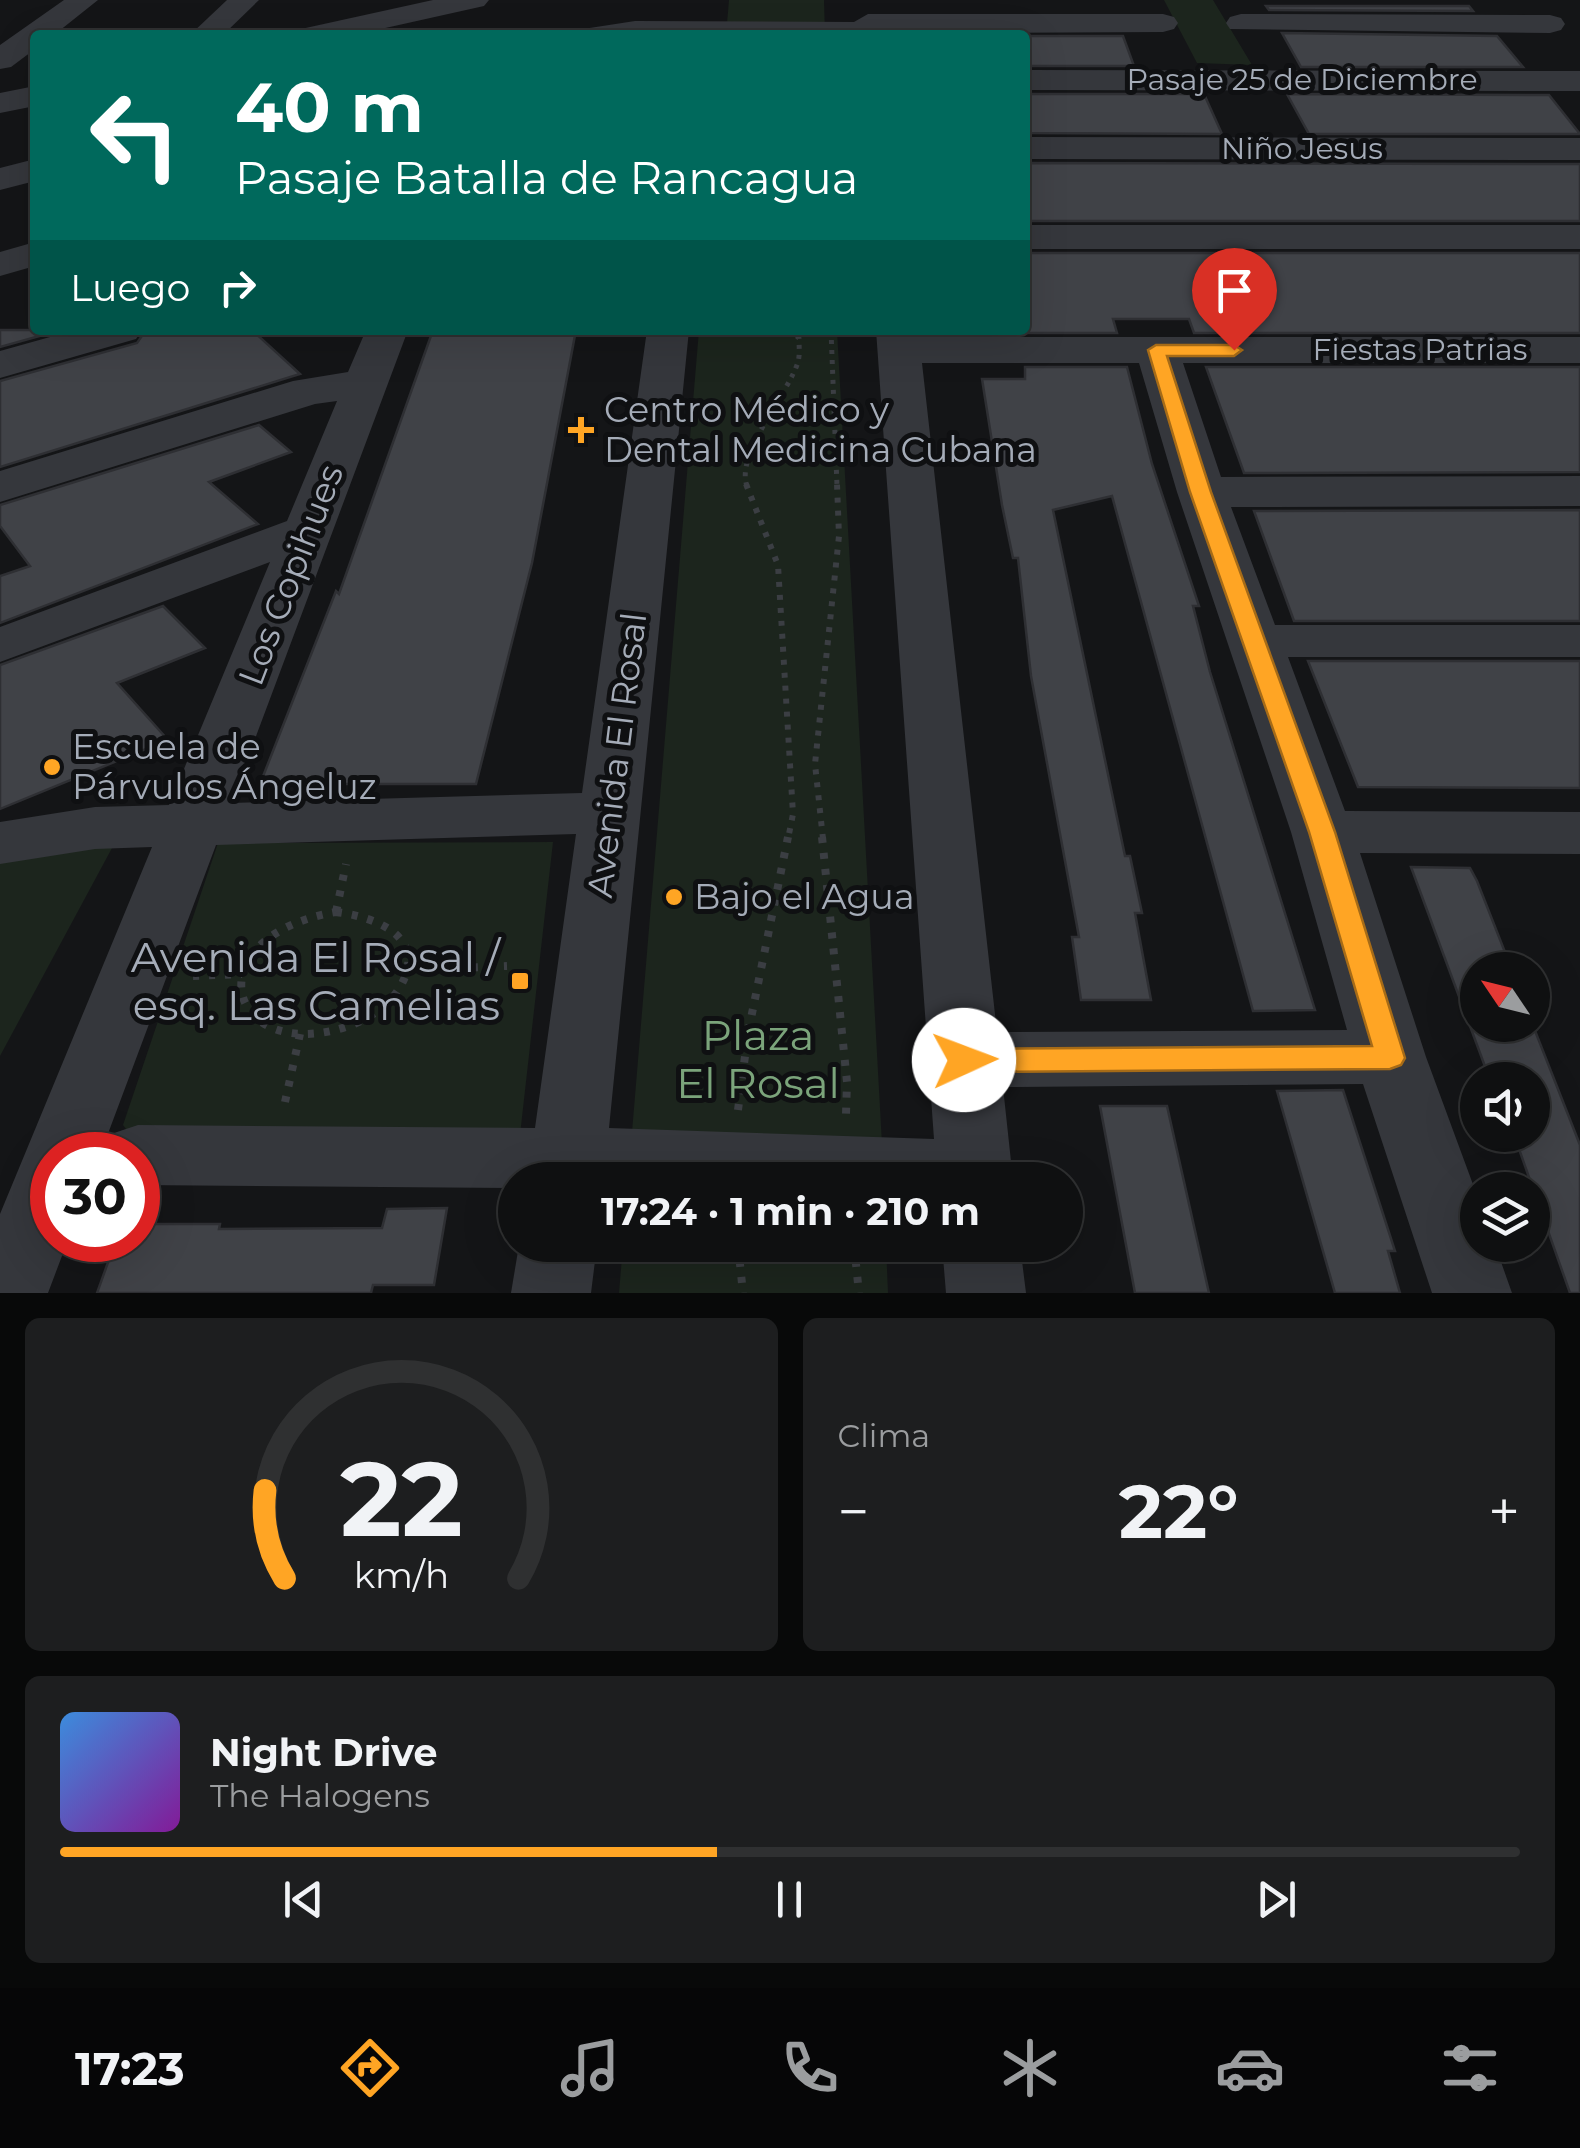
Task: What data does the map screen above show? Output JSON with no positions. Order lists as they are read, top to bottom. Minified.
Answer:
{"streets":{"street":["Pasaje 25 de Diciembre","Niño Jesus","Fiestas Patrias","Los Copihues","Avenida El Rosal"]},"parks":["Plaza El Rosal"],"places":{"health":["Centro Médico y Dental Medicina Cubana"],"other":["Escuela de Párvulos Ángeluz","Bajo el Agua"],"transit":["Avenida El Rosal / esq. Las Camelias"]},"north":"top left","page":{"turn":["40 m","Pasaje Batalla de Rancagua"],"then":"Luego","limit":"30","trip":"17:24 · 1 min · 210 m","tile":"Clima","heat":["−","22°","+"],"song":["Night Drive","The Halogens"],"tabs":"17:23","gauge":["22","km/h"]}}
